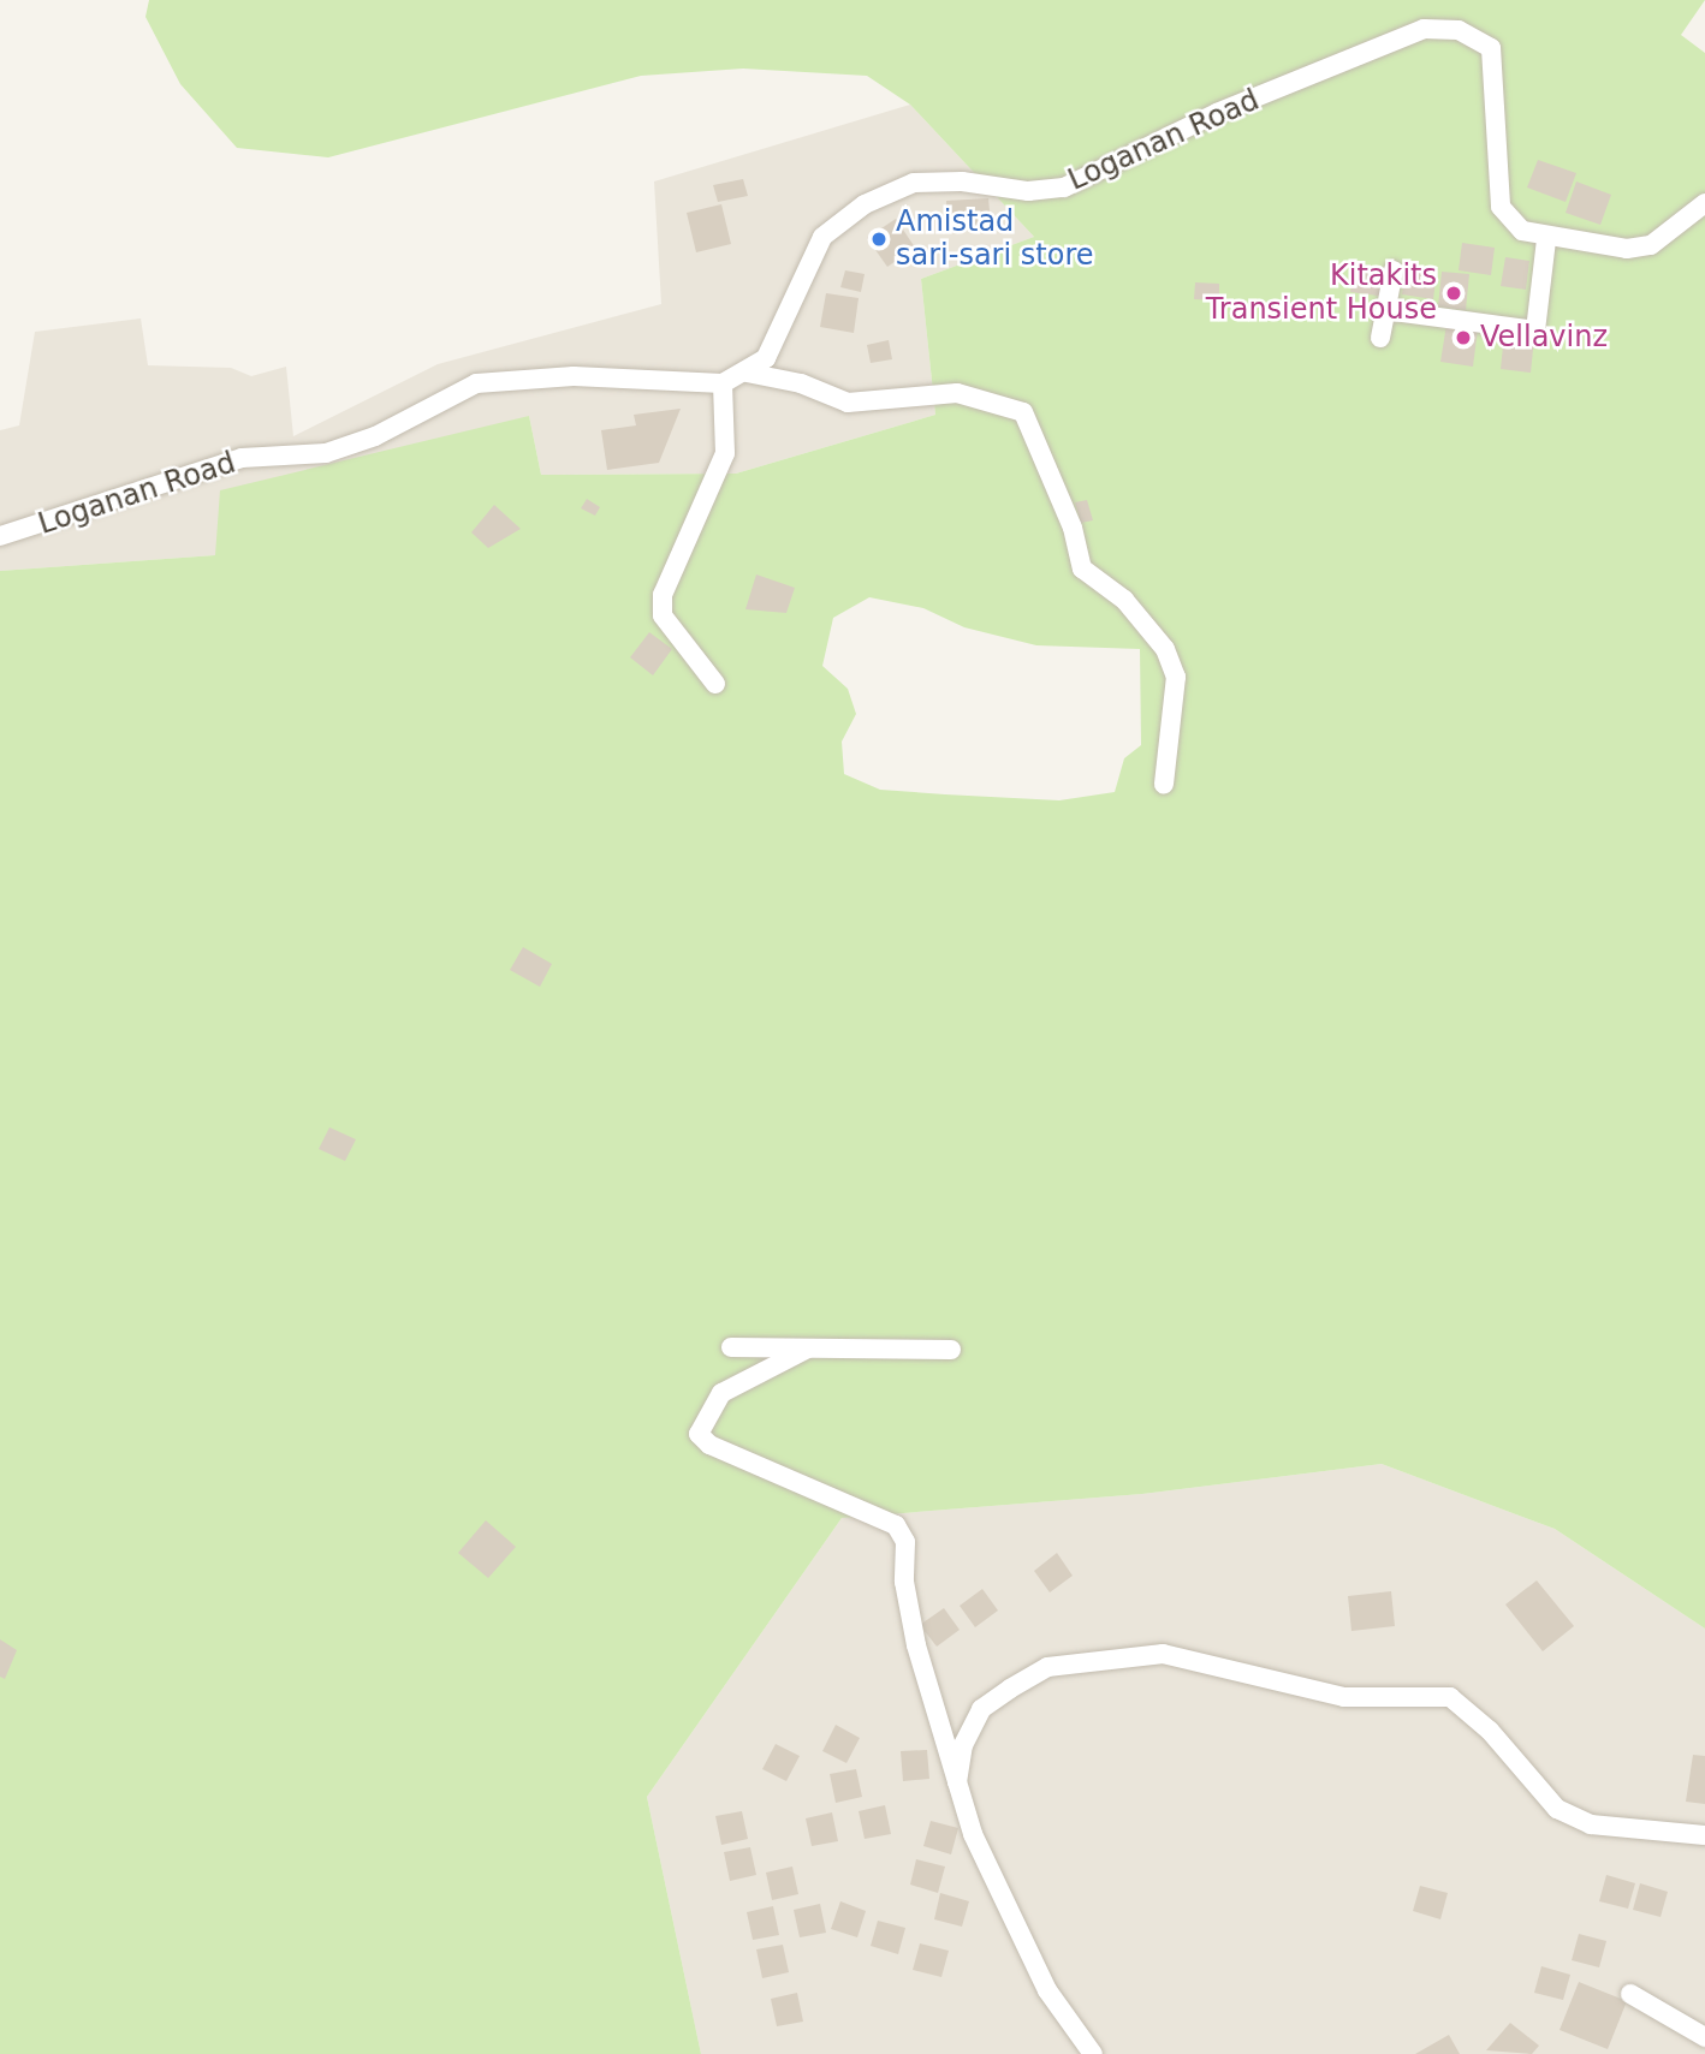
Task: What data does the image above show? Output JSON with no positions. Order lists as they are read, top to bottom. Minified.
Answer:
{"streets":{"street":["Loganan Road"]},"places":["Amistad sari-sari store","Kitakits Transient House","Vellavinz"]}
